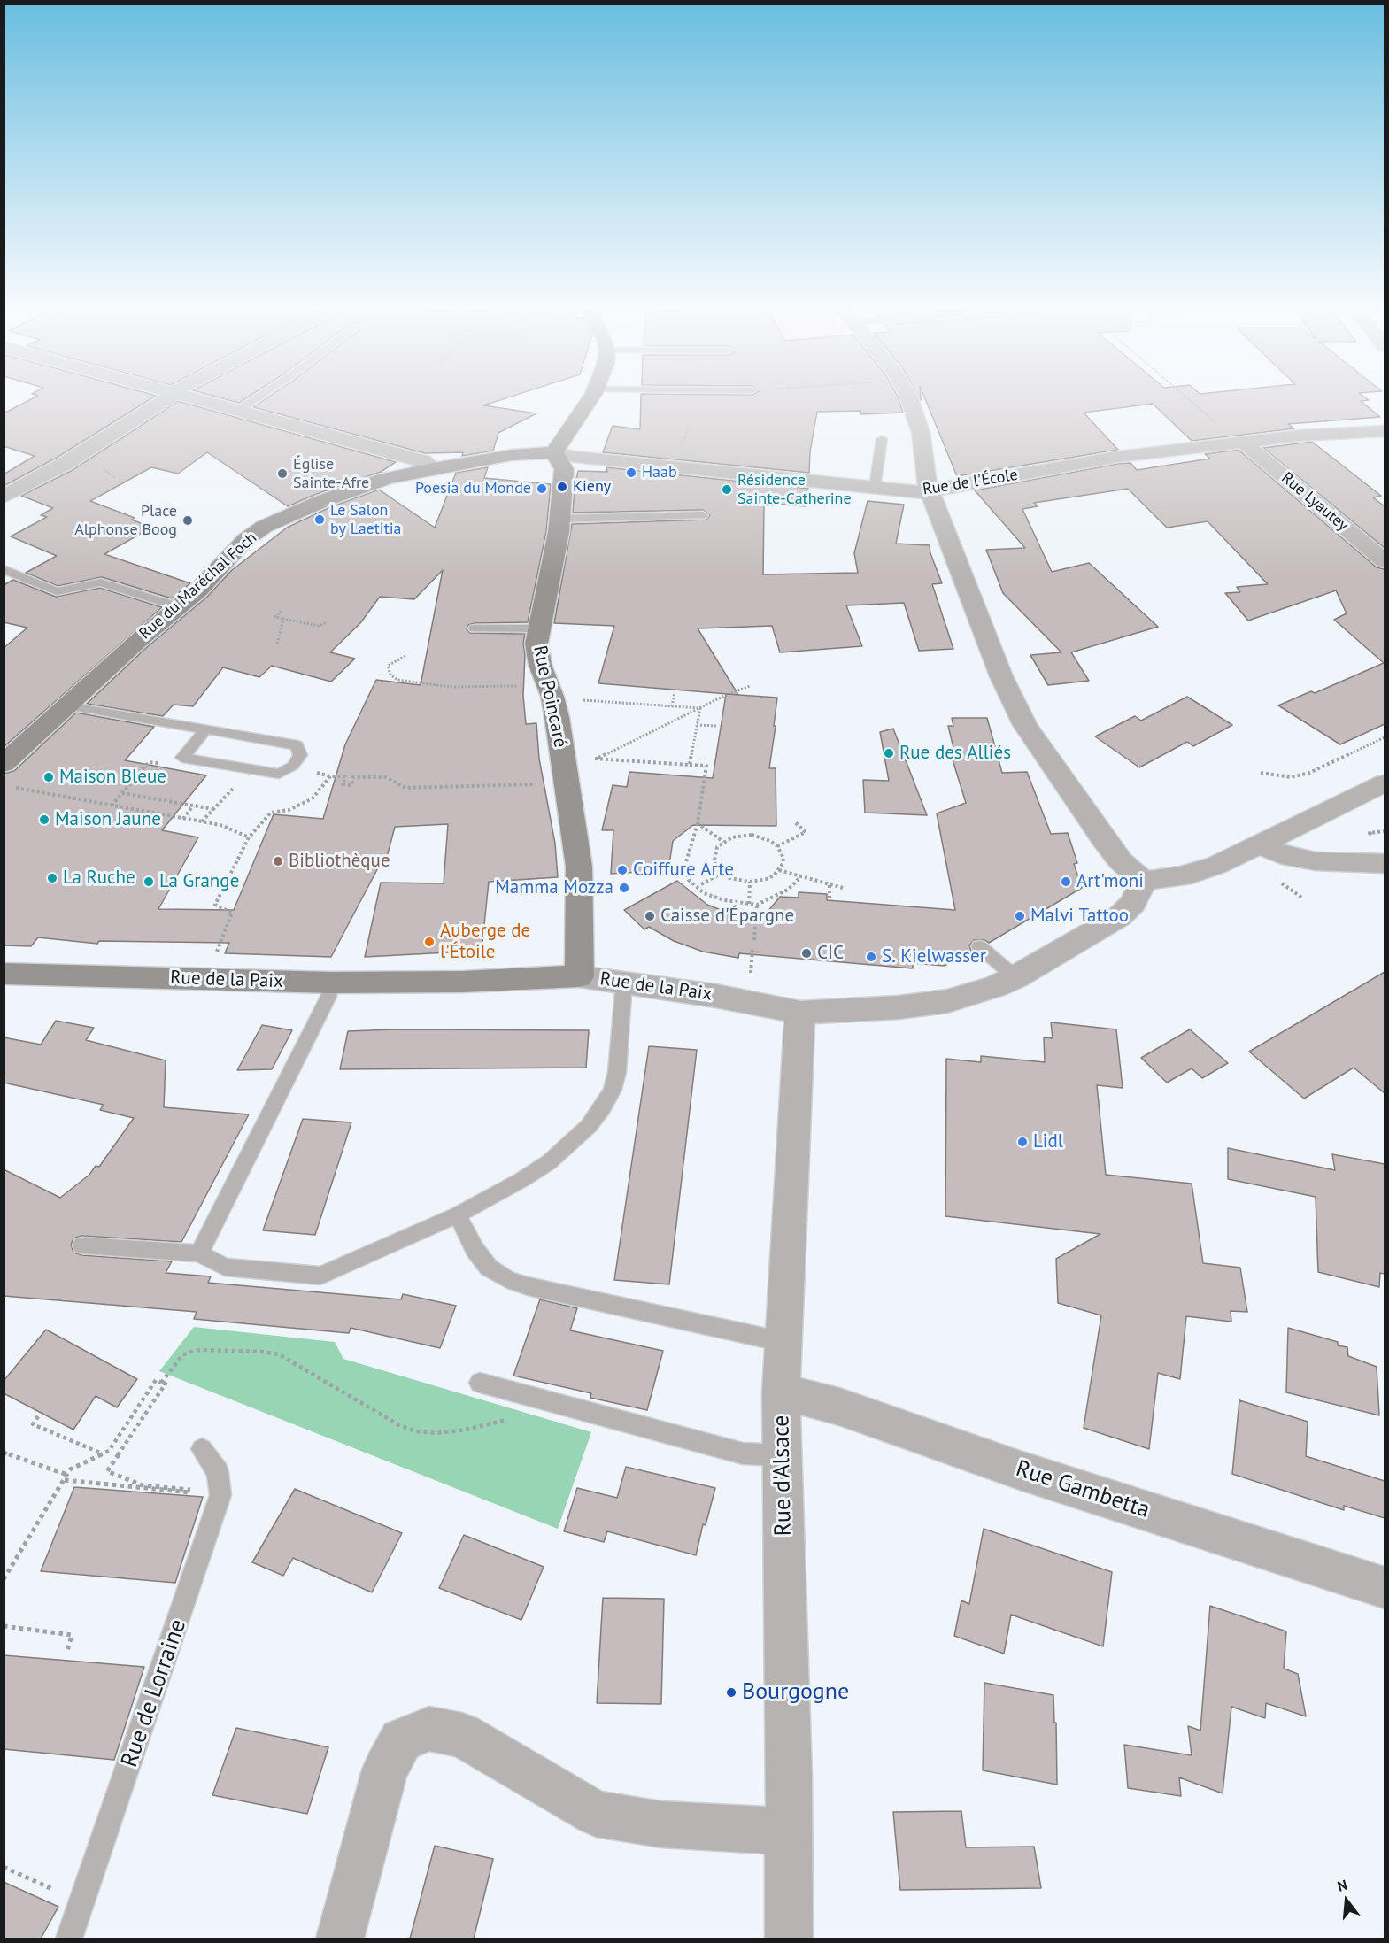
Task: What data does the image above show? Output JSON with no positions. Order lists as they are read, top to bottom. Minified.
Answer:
{"streets":{"street":["Rue de l'École","Rue Lyautey","Rue du Maréchal Foch","Rue Poincaré","Rue de la Paix","Rue d'Alsace","Rue Gambetta"],"lane":["Rue de Lorraine"]},"crossings":[["Rue de l'École","Rue Lyautey"],["Rue de l'École","Rue du Maréchal Foch"],["Rue de l'École","Rue Poincaré"],["Rue du Maréchal Foch","Rue Poincaré"],["Rue Poincaré","Rue de la Paix"],["Rue de la Paix","Rue d'Alsace"],["Rue d'Alsace","Rue Gambetta"]],"places":["Haab","Église Sainte-Afre","Kieny","Poesia du Monde","Résidence Sainte-Catherine","Le Salon by Laetitia","Place Alphonse Boog","Rue des Alliés","Maison Bleue","Maison Jaune","Bibliothèque","Coiffure Arte","La Ruche","La Grange","Art'moni","Mamma Mozza","Caisse d'Épargne","Malvi Tattoo","Auberge de l'Étoile","CIC","S. Kielwasser","Lidl","Bourgogne"],"north":"top"}
